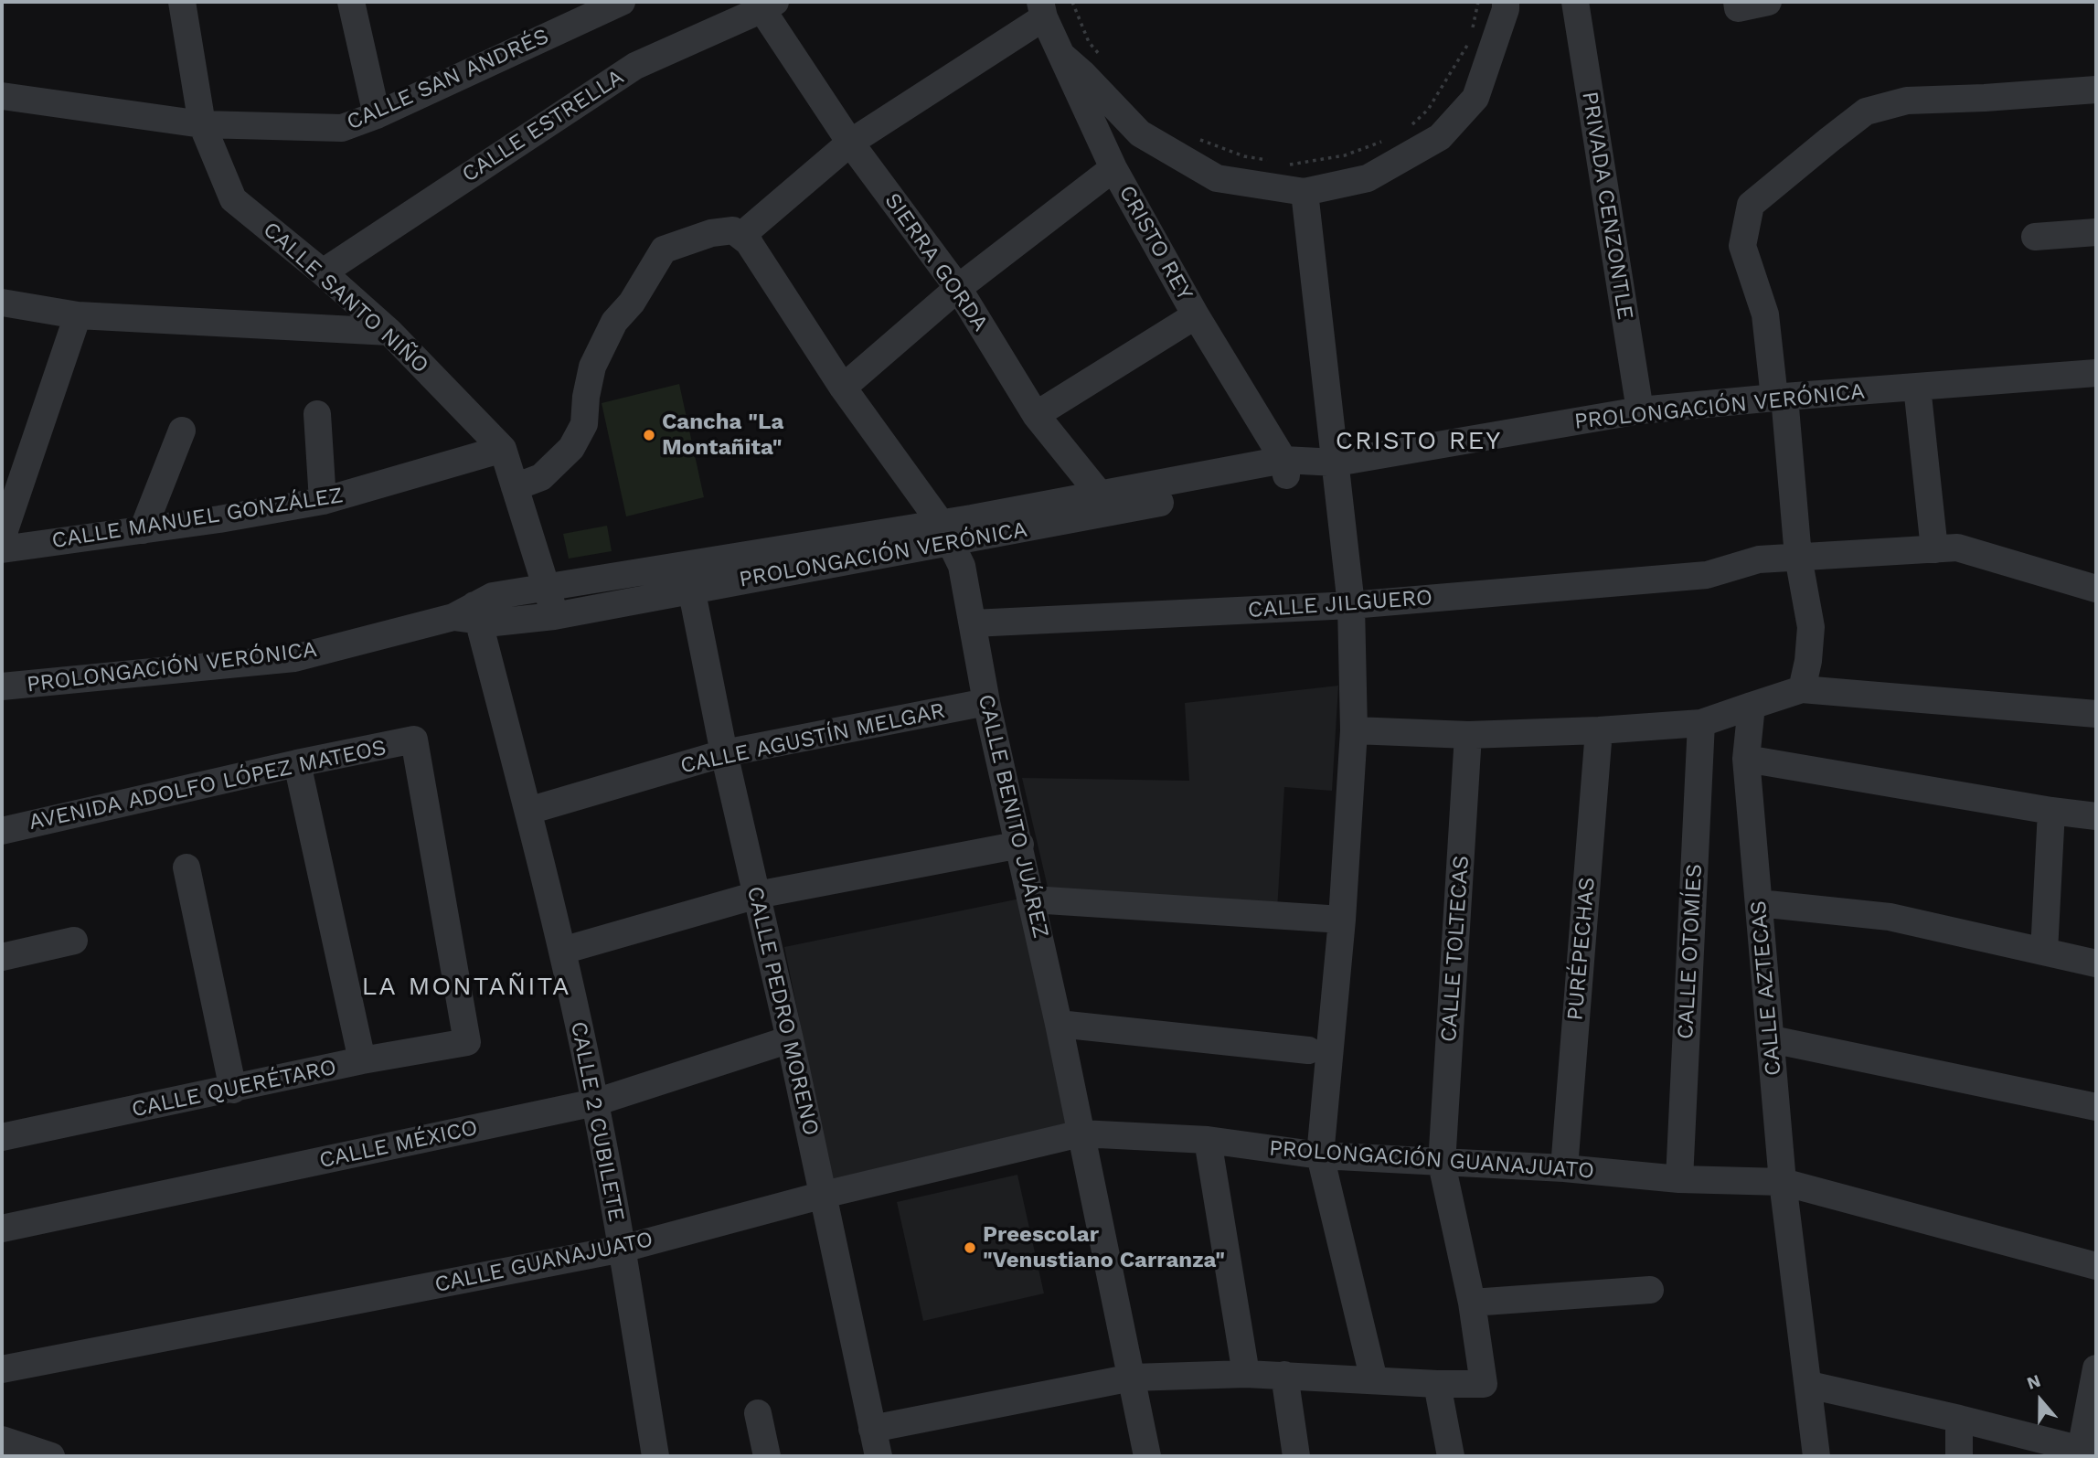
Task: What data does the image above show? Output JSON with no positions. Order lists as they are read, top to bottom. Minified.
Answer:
{"streets":{"street":["CALLE SAN ANDRÉS","CALLE ESTRELLA","PRIVADA CENZONTLE","CRISTO REY","SIERRA GORDA","CALLE SANTO NIÑO","PROLONGACIÓN VERÓNICA","CALLE MANUEL GONZÁLEZ","CALLE JILGUERO","CALLE AGUSTÍN MELGAR","AVENIDA ADOLFO LÓPEZ MATEOS","CALLE BENITO JUÁREZ","CALLE TOLTECAS","PURÉPECHAS","CALLE OTOMÍES","CALLE AZTECAS","CALLE PEDRO MORENO","CALLE QUERÉTARO","CALLE 2 CUBILETE","CALLE MÉXICO","PROLONGACIÓN GUANAJUATO","CALLE GUANAJUATO"]},"crossings":[["CALLE SAN ANDRÉS","CALLE SANTO NIÑO"],["CALLE ESTRELLA","SIERRA GORDA"],["CALLE ESTRELLA","CALLE SANTO NIÑO"],["PRIVADA CENZONTLE","PROLONGACIÓN VERÓNICA"],["CRISTO REY","PROLONGACIÓN VERÓNICA"],["SIERRA GORDA","PROLONGACIÓN VERÓNICA"],["CALLE SANTO NIÑO","PROLONGACIÓN VERÓNICA"],["CALLE SANTO NIÑO","CALLE MANUEL GONZÁLEZ"],["PROLONGACIÓN VERÓNICA","CALLE BENITO JUÁREZ"],["PROLONGACIÓN VERÓNICA","CALLE PEDRO MORENO"],["PROLONGACIÓN VERÓNICA","CALLE 2 CUBILETE"],["CALLE JILGUERO","CALLE BENITO JUÁREZ"],["CALLE AGUSTÍN MELGAR","CALLE BENITO JUÁREZ"],["CALLE AGUSTÍN MELGAR","CALLE PEDRO MORENO"],["CALLE AGUSTÍN MELGAR","CALLE 2 CUBILETE"],["AVENIDA ADOLFO LÓPEZ MATEOS","CALLE QUERÉTARO"],["CALLE BENITO JUÁREZ","PROLONGACIÓN GUANAJUATO"],["CALLE BENITO JUÁREZ","CALLE GUANAJUATO"],["CALLE TOLTECAS","PROLONGACIÓN GUANAJUATO"],["PURÉPECHAS","PROLONGACIÓN GUANAJUATO"],["CALLE OTOMÍES","PROLONGACIÓN GUANAJUATO"],["CALLE AZTECAS","PROLONGACIÓN GUANAJUATO"],["CALLE PEDRO MORENO","CALLE MÉXICO"],["CALLE PEDRO MORENO","CALLE GUANAJUATO"],["CALLE 2 CUBILETE","CALLE MÉXICO"],["CALLE 2 CUBILETE","CALLE GUANAJUATO"],["PROLONGACIÓN GUANAJUATO","CALLE GUANAJUATO"]],"districts":["CRISTO REY","LA MONTAÑITA"],"places":["Cancha \"La Montañita\"","Preescolar \"Venustiano Carranza\""],"north":"top"}
